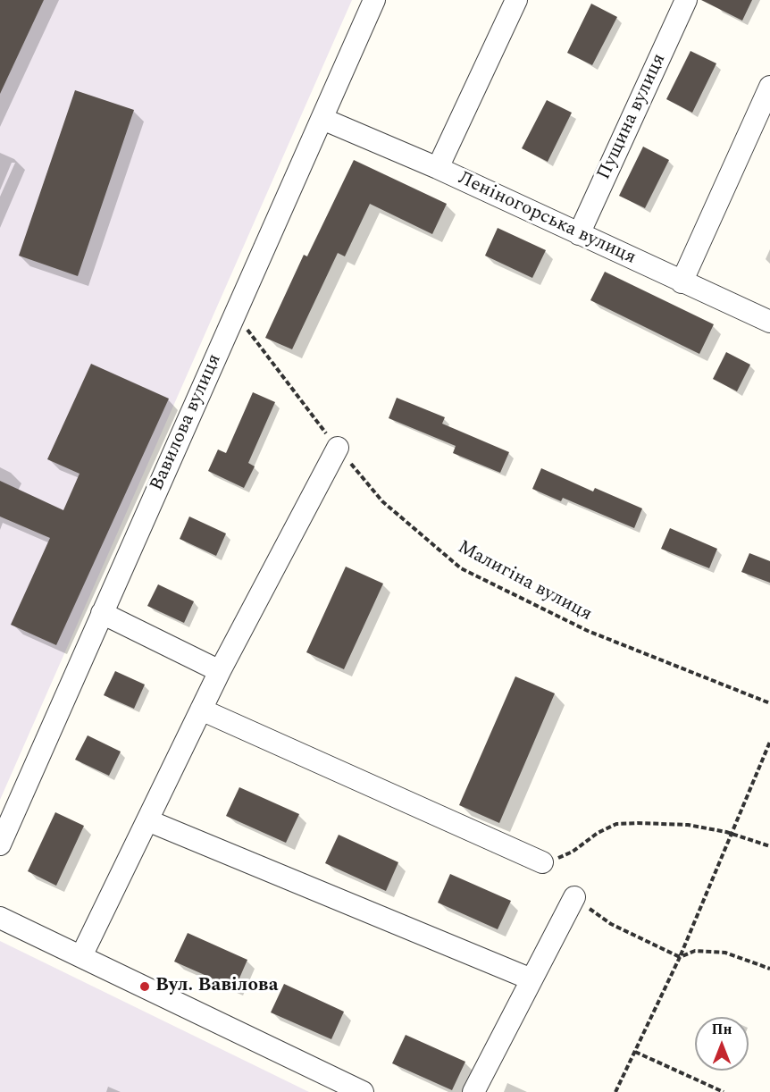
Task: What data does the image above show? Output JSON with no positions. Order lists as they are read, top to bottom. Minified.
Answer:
{"streets":{"street":["Пущина вулиця","Леніногорська вулиця","Вавилова вулиця"],"path":["Малигіна вулиця"]},"crossings":[["Пущина вулиця","Леніногорська вулиця"],["Леніногорська вулиця","Вавилова вулиця"],["Вавилова вулиця","Малигіна вулиця"]],"places":["Вул. Вавілова"],"north":"top"}
